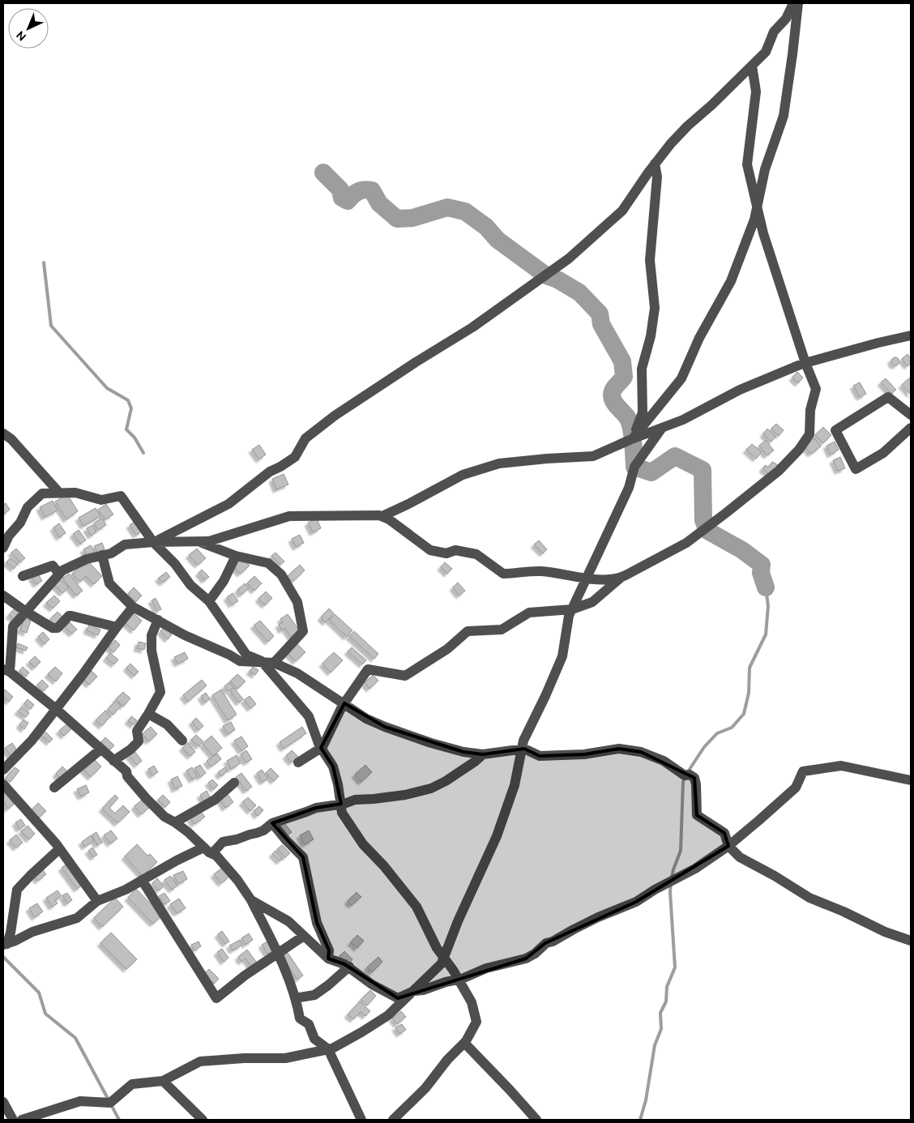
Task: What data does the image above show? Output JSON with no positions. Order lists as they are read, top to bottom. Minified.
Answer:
{"north":"bottom left"}
